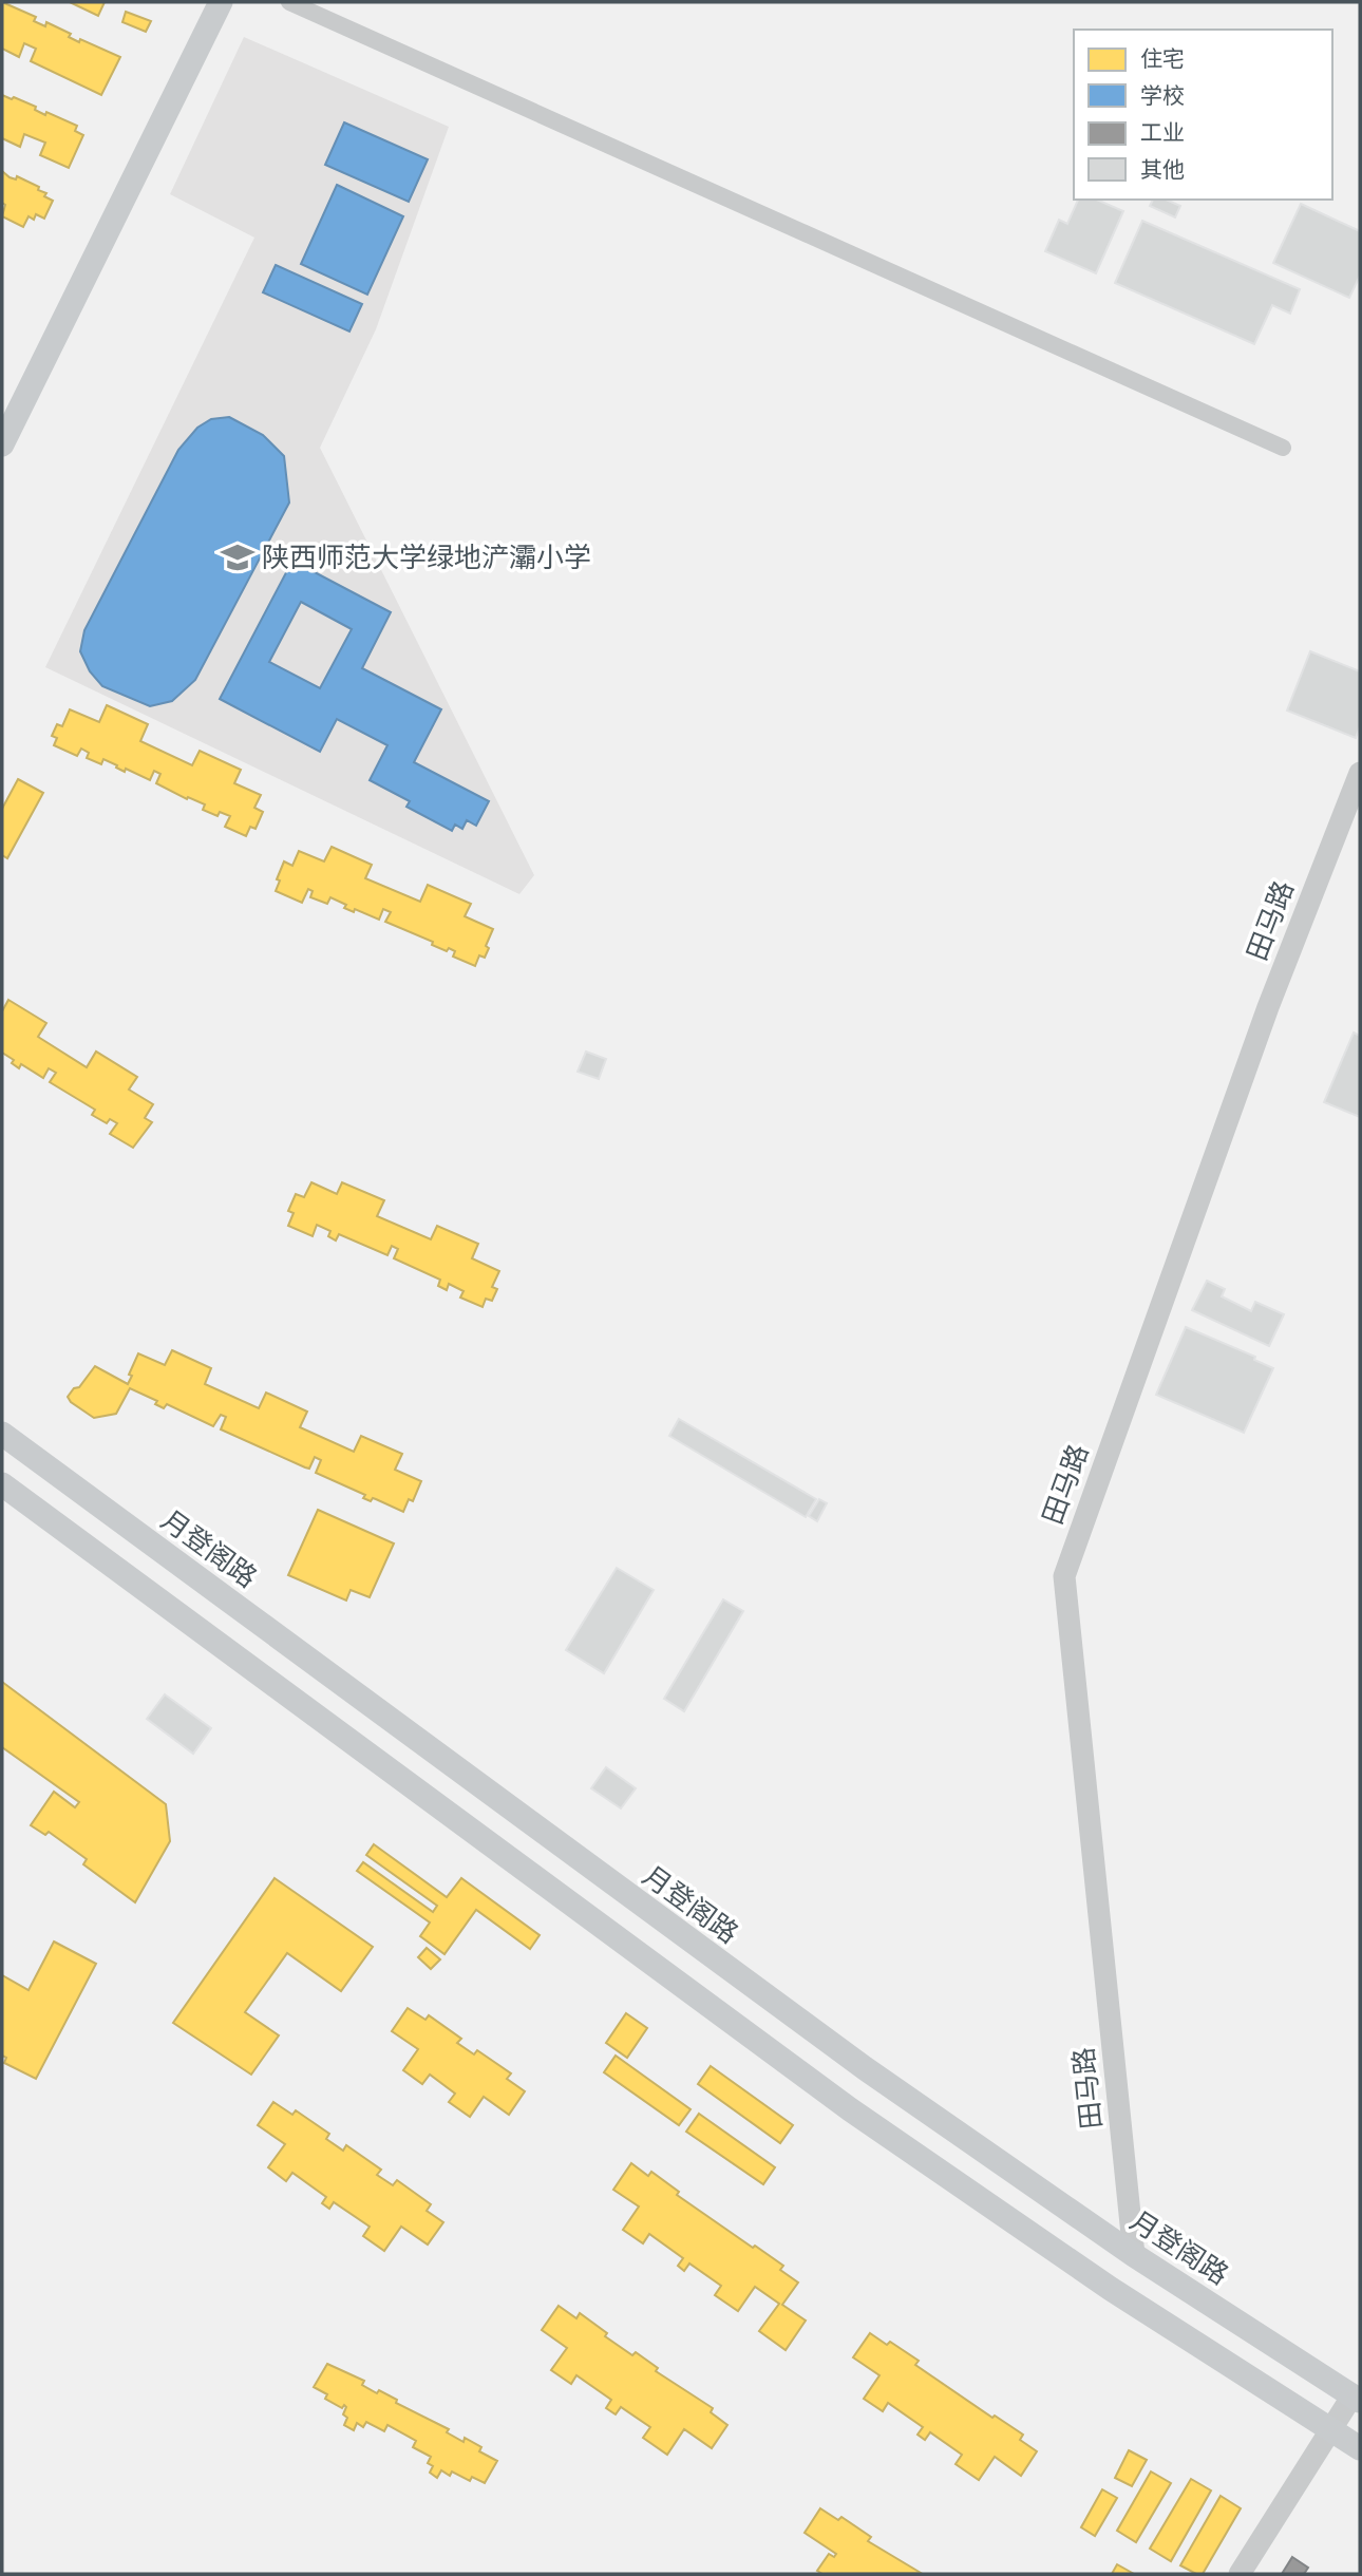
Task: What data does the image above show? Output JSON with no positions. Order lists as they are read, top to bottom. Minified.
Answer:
{"streets":{"main road":["月登阁路"],"street":["田马路"]},"crossings":[["田马路","月登阁路"]],"places":{"school or university":["陕西师范大学绿地浐灞小学"]},"legend":["住宅","学校","工业","其他"]}
